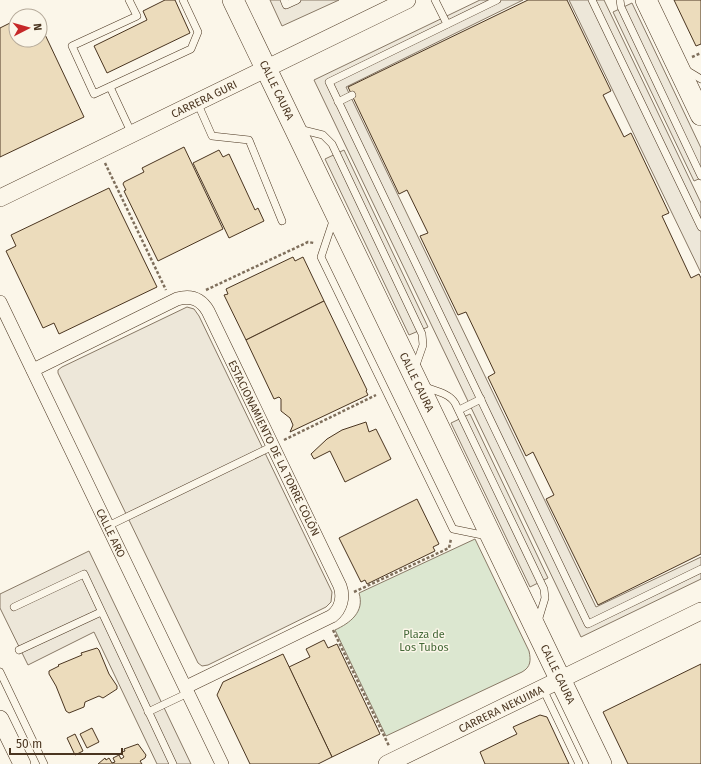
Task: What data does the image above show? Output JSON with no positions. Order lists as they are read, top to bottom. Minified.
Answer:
{"streets":{"main road":["CALLE CAURA"],"street":["CARRERA GURI","ESTACIONAMIENTO DE LA TORRE COLÓN","CALLE ARO","CARRERA NEKUIMA"]},"crossings":[["CALLE CAURA","CARRERA GURI"],["CALLE CAURA","CARRERA NEKUIMA"]],"parks":["Plaza de Los Tubos"],"scale_bar":"50 m","north":"right"}
